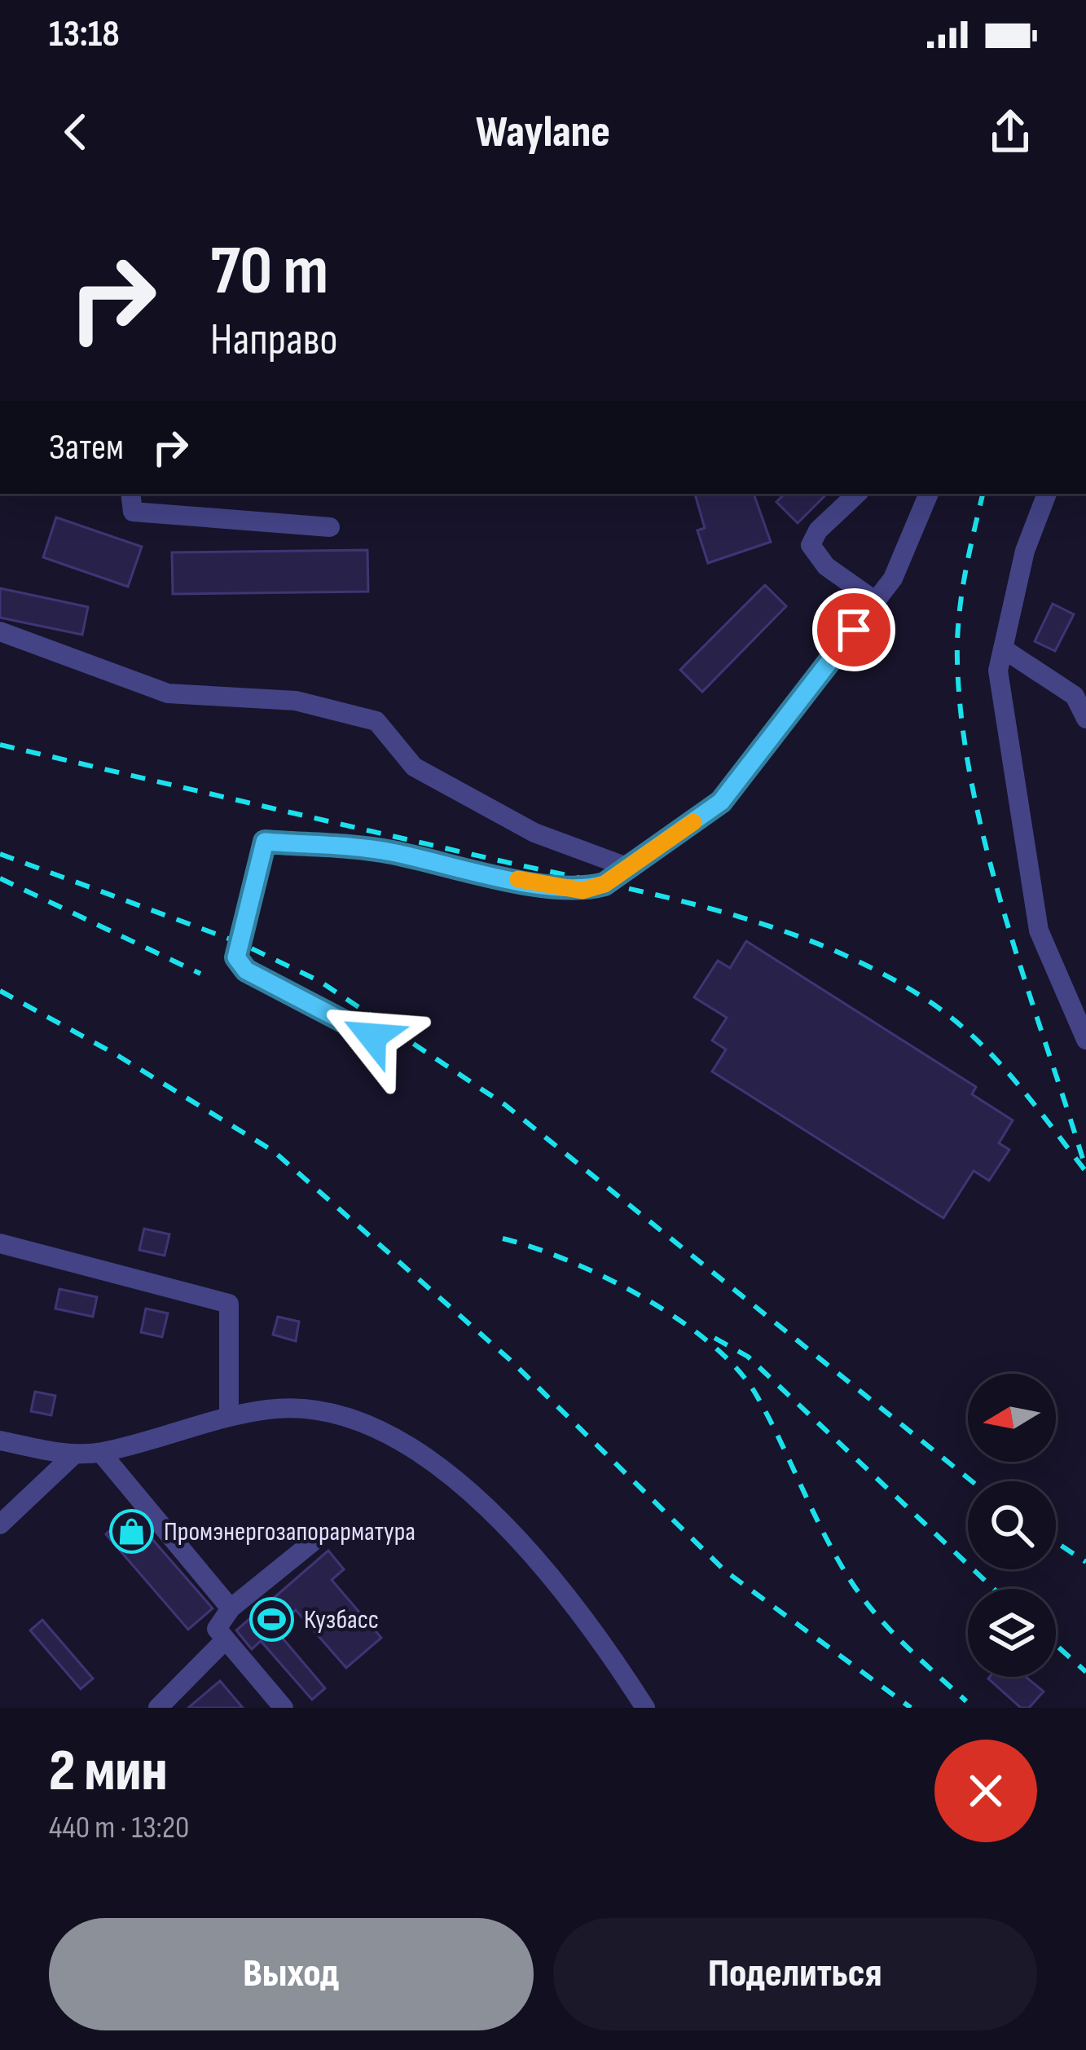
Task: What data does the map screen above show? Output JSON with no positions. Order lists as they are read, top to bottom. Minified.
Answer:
{"places":{"shop":["Промэнергозапорарматура"],"sports":["Кузбасс"]},"north":"left","page":{"status":"13:18","header":"Waylane","turn":["70 m","Направо"],"then":"Затем","heading":["2 мин","440 m · 13:20"],"buttons":["Выход","Поделиться"]}}
